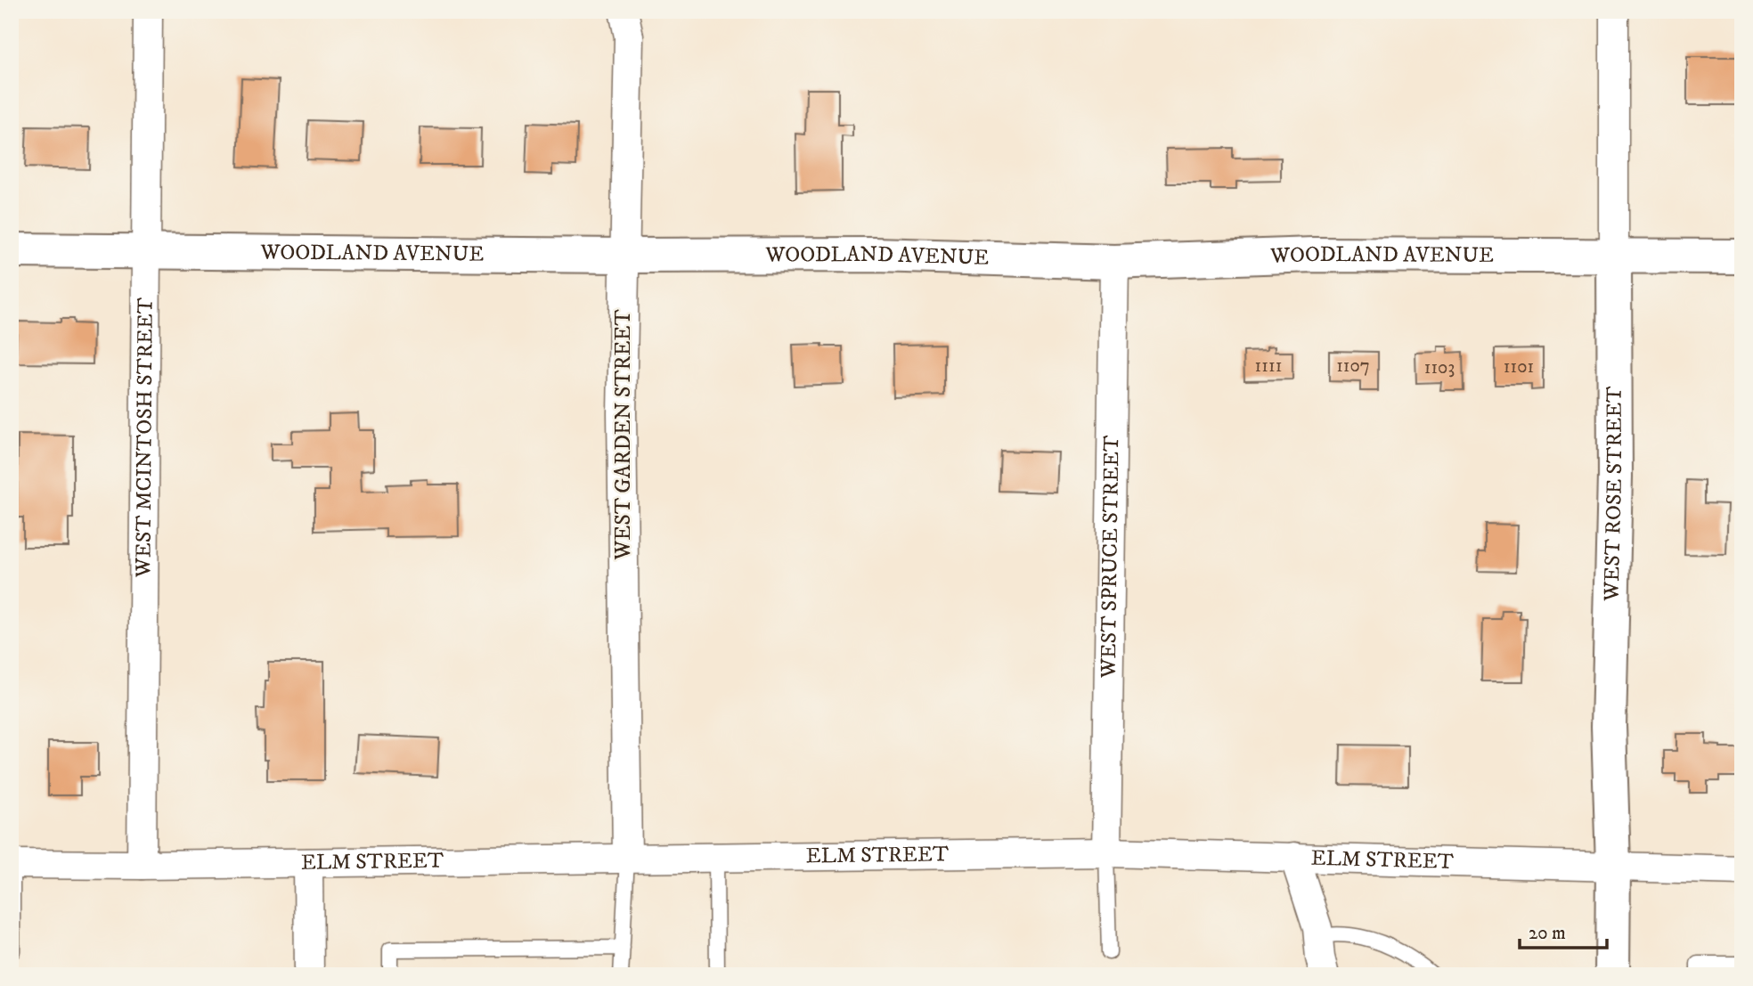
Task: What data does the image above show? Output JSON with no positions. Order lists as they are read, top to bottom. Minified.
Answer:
{"streets":{"street":["WOODLAND AVENUE","WEST GARDEN STREET","WEST MCINTOSH STREET","WEST ROSE STREET","WEST SPRUCE STREET","ELM STREET"]},"crossings":[["WOODLAND AVENUE","WEST GARDEN STREET"],["WOODLAND AVENUE","WEST MCINTOSH STREET"],["WOODLAND AVENUE","WEST ROSE STREET"],["WOODLAND AVENUE","WEST SPRUCE STREET"],["WEST GARDEN STREET","ELM STREET"],["WEST MCINTOSH STREET","ELM STREET"],["WEST ROSE STREET","ELM STREET"],["WEST SPRUCE STREET","ELM STREET"]],"house_numbers":["1111","1107","1101","1103"],"scale_bar":"20 m"}
